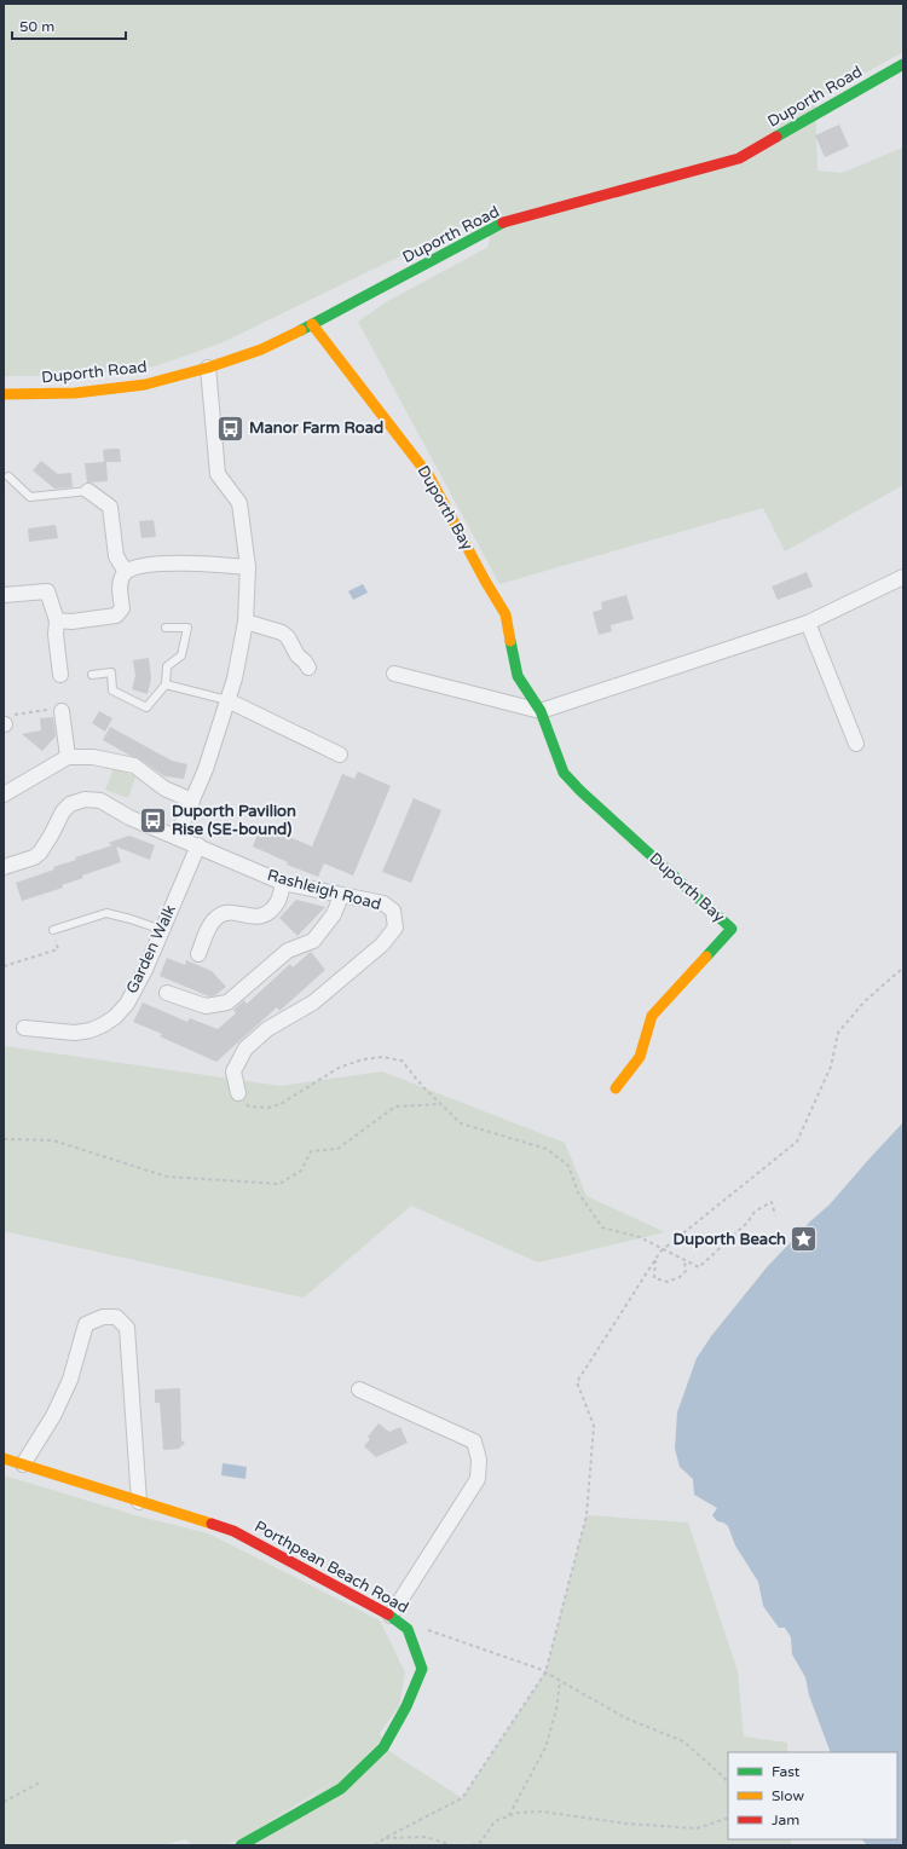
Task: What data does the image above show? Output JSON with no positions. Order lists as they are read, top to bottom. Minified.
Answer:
{"streets":{"street":["Duporth Road","Duporth Bay","Rashleigh Road","Garden Walk","Porthpean Beach Road"]},"crossings":[["Duporth Road","Duporth Bay"],["Rashleigh Road","Garden Walk"]],"places":{"bus stop":["Manor Farm Road","Duporth Pavilion Rise (SE-bound)"],"place":["Duporth Beach"]},"legend":["Fast","Slow","Jam"],"scale_bar":"50 m"}
